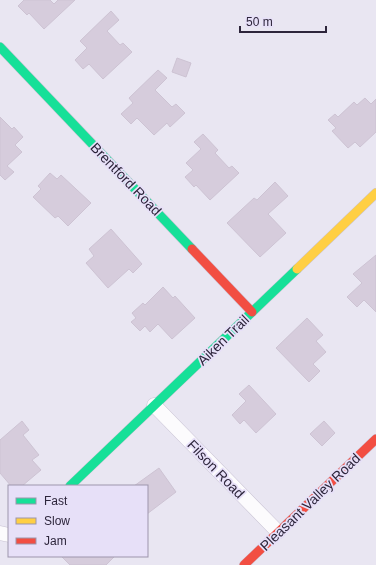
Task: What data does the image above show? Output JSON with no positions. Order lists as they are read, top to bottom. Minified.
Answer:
{"streets":{"street":["Brentford Road","Aiken Trail","Filson Road","Pleasant Valley Road"]},"crossings":[["Brentford Road","Aiken Trail"],["Aiken Trail","Filson Road"],["Filson Road","Pleasant Valley Road"]],"legend":["Fast","Slow","Jam"],"scale_bar":"50 m"}
